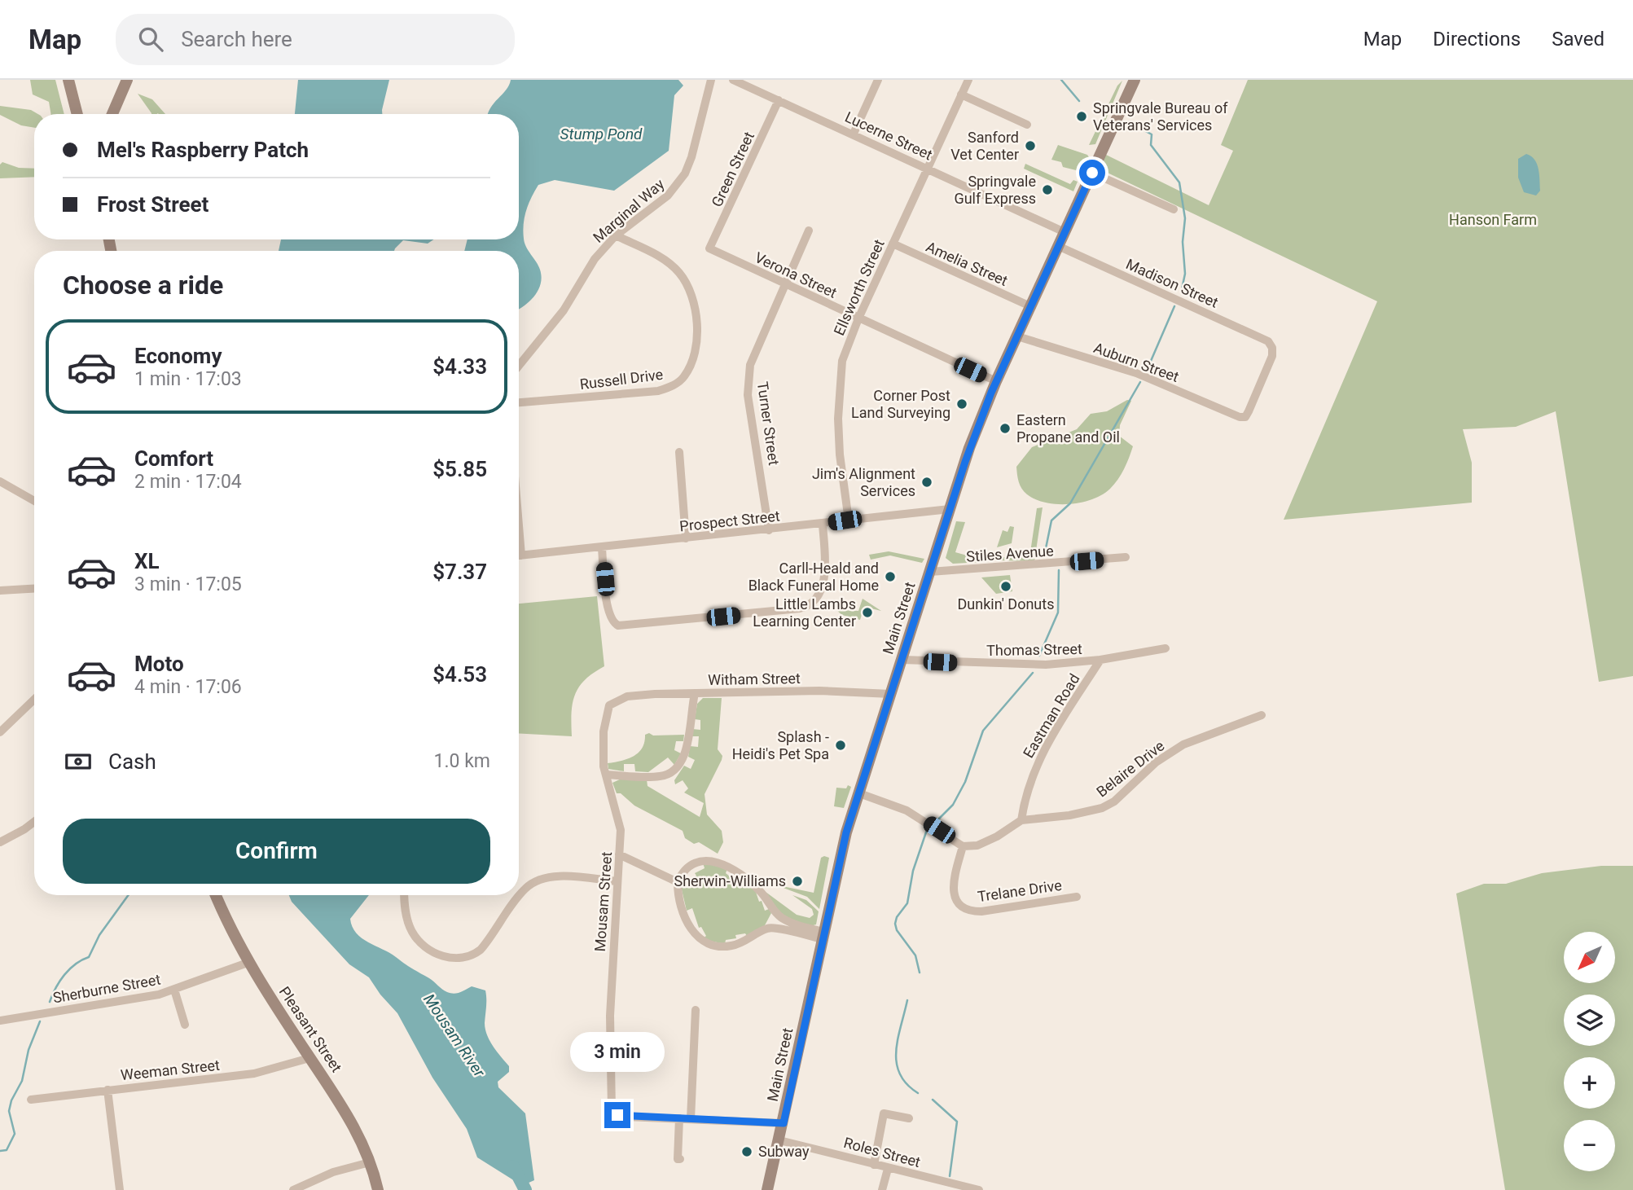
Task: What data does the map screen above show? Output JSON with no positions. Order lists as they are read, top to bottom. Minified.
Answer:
{"streets":{"main road":["Main Street","Pleasant Street"],"street":["Lucerne Street","Green Street","Marginal Way","Amelia Street","Verona Street","Madison Street","Ellsworth Street","Auburn Street","Russell Drive","Turner Street","Prospect Street","Stiles Avenue","Thomas Street","Witham Street","Eastman Road","Belaire Drive","Trelane Drive","Mousam Street","Sherburne Street","Weeman Street","Roles Street"]},"crossings":[["Lucerne Street","Green Street"],["Lucerne Street","Ellsworth Street"],["Lucerne Street","Main Street"],["Green Street","Verona Street"],["Marginal Way","Russell Drive"],["Amelia Street","Ellsworth Street"],["Amelia Street","Main Street"],["Verona Street","Ellsworth Street"],["Verona Street","Turner Street"],["Verona Street","Main Street"],["Madison Street","Auburn Street"],["Madison Street","Main Street"],["Ellsworth Street","Prospect Street"],["Auburn Street","Main Street"],["Turner Street","Prospect Street"],["Prospect Street","Main Street"],["Stiles Avenue","Main Street"],["Main Street","Thomas Street"],["Main Street","Witham Street"],["Main Street","Roles Street"],["Thomas Street","Eastman Road"],["Witham Street","Mousam Street"],["Eastman Road","Belaire Drive"],["Belaire Drive","Trelane Drive"],["Sherburne Street","Pleasant Street"],["Pleasant Street","Weeman Street"]],"water":["Stump Pond","Mousam River"],"parks":["Hanson Farm"],"places":["Springvale Bureau of Veterans' Services","Sanford Vet Center","Springvale Gulf Express","Corner Post Land Surveying","Eastern Propane and Oil","Jim's Alignment Services","Carll-Heald and Black Funeral Home","Dunkin' Donuts","Little Lambs Learning Center","Splash - Heidi's Pet Spa","Sherwin-Williams","Subway"],"north":"bottom left","page":{"header":"Map","search":"Search here","nav":["Map","Directions","Saved"],"banner":["Mel's Raspberry Patch","Frost Street"],"heading":"Choose a ride","list":[{"name":"Economy","note":"1 min · 17:03","value":"$4.33"},{"name":"Comfort","note":"2 min · 17:04","value":"$5.85"},{"name":"XL","note":"3 min · 17:05","value":"$7.37"},{"name":"Moto","note":"4 min · 17:06","value":"$4.53"}],"pay":["Cash","1.0 km"],"buttons":"Confirm","map_buttons":["+","−"],"bubble":"3 min"}}
